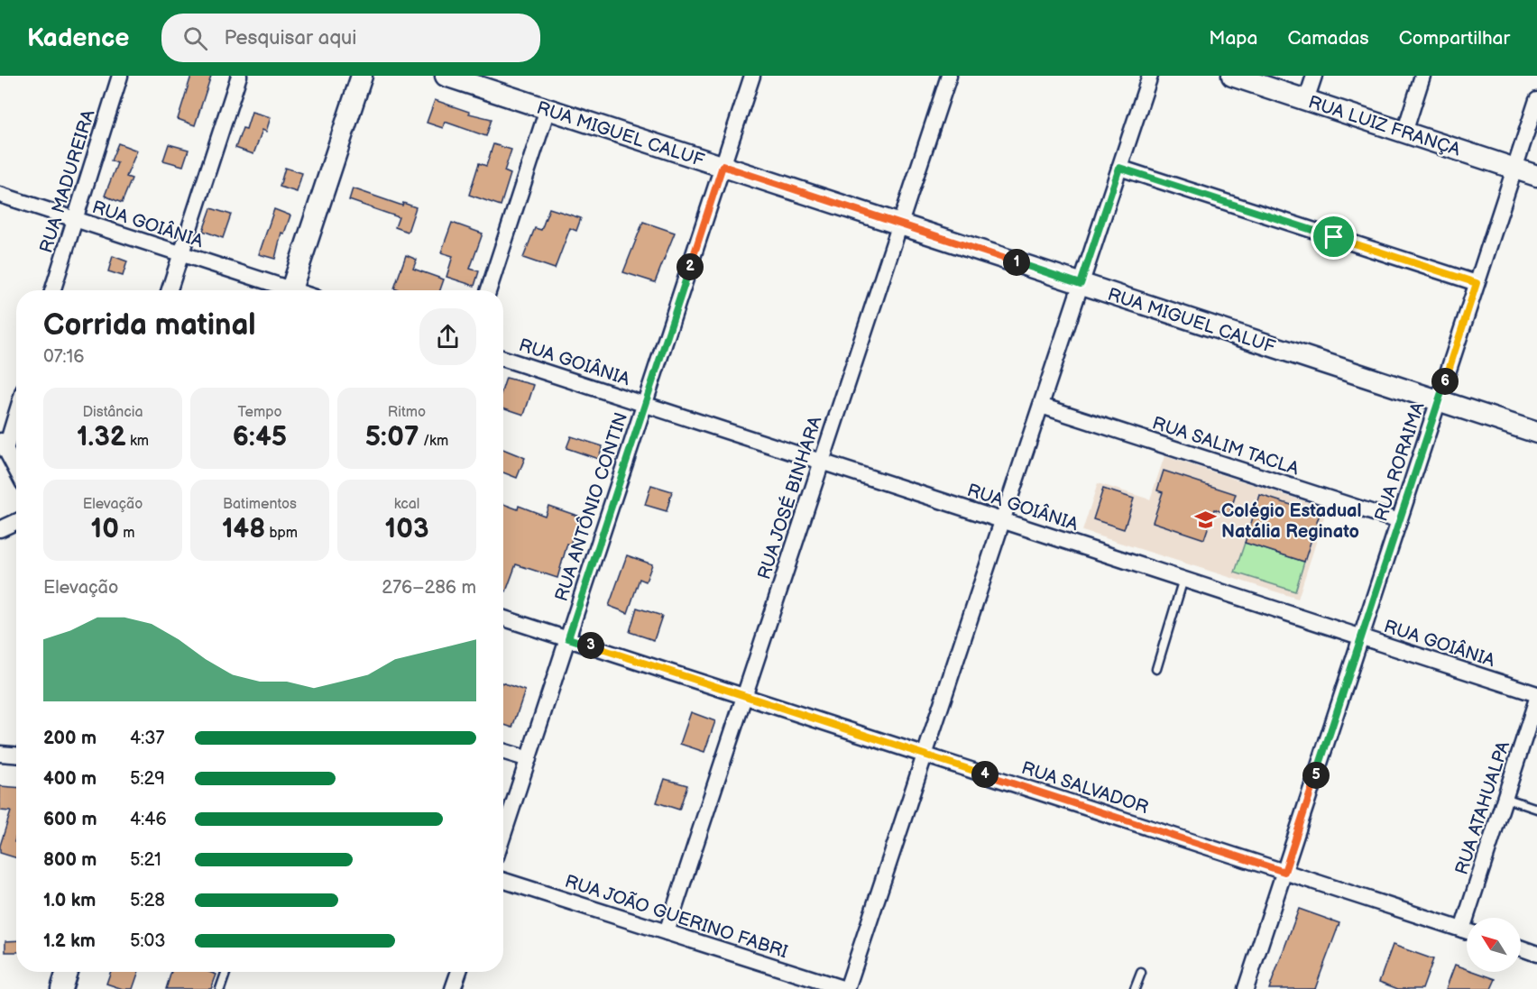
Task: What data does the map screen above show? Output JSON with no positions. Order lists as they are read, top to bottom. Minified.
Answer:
{"streets":{"street":["RUA LUIZ FRANÇA","RUA MIGUEL CALUF","RUA MADUREIRA","RUA GOIÂNIA","RUA SALIM TACLA","RUA RORAIMA","RUA JOSÉ BINHARA","RUA ANTÔNIO CONTIN","RUA SALVADOR","RUA ATAHUALPA","RUA JOÃO GUERINO FABRI"]},"crossings":[["RUA LUIZ FRANÇA","RUA RORAIMA"],["RUA MIGUEL CALUF","RUA RORAIMA"],["RUA MIGUEL CALUF","RUA JOSÉ BINHARA"],["RUA MIGUEL CALUF","RUA ANTÔNIO CONTIN"],["RUA MADUREIRA","RUA GOIÂNIA"],["RUA GOIÂNIA","RUA RORAIMA"],["RUA GOIÂNIA","RUA JOSÉ BINHARA"],["RUA GOIÂNIA","RUA ANTÔNIO CONTIN"],["RUA SALIM TACLA","RUA RORAIMA"],["RUA RORAIMA","RUA SALVADOR"],["RUA JOSÉ BINHARA","RUA SALVADOR"],["RUA JOSÉ BINHARA","RUA JOÃO GUERINO FABRI"],["RUA ANTÔNIO CONTIN","RUA SALVADOR"]],"places":{"school or university":["Colégio Estadual Natália Reginato"]},"north":"top left","page":{"header":"Kadence","search":"Pesquisar aqui","nav":["Mapa","Camadas","Compartilhar"],"pins":["1","2","6","3","4","5"],"heading":["Corrida matinal","07:16"],"stats":[["Distância","1.32 km"],["Tempo","6:45"],["Ritmo","5:07 /km"],["Elevação","10 m"],["Batimentos","148 bpm"],["kcal","103"]],"chart":["Elevação","276–286 m"],"list":[{"name":"200 m","note":"4:37"},{"name":"400 m","note":"5:29"},{"name":"600 m","note":"4:46"},{"name":"800 m","note":"5:21"},{"name":"1.0 km","note":"5:28"},{"name":"1.2 km","note":"5:03"}]}}
